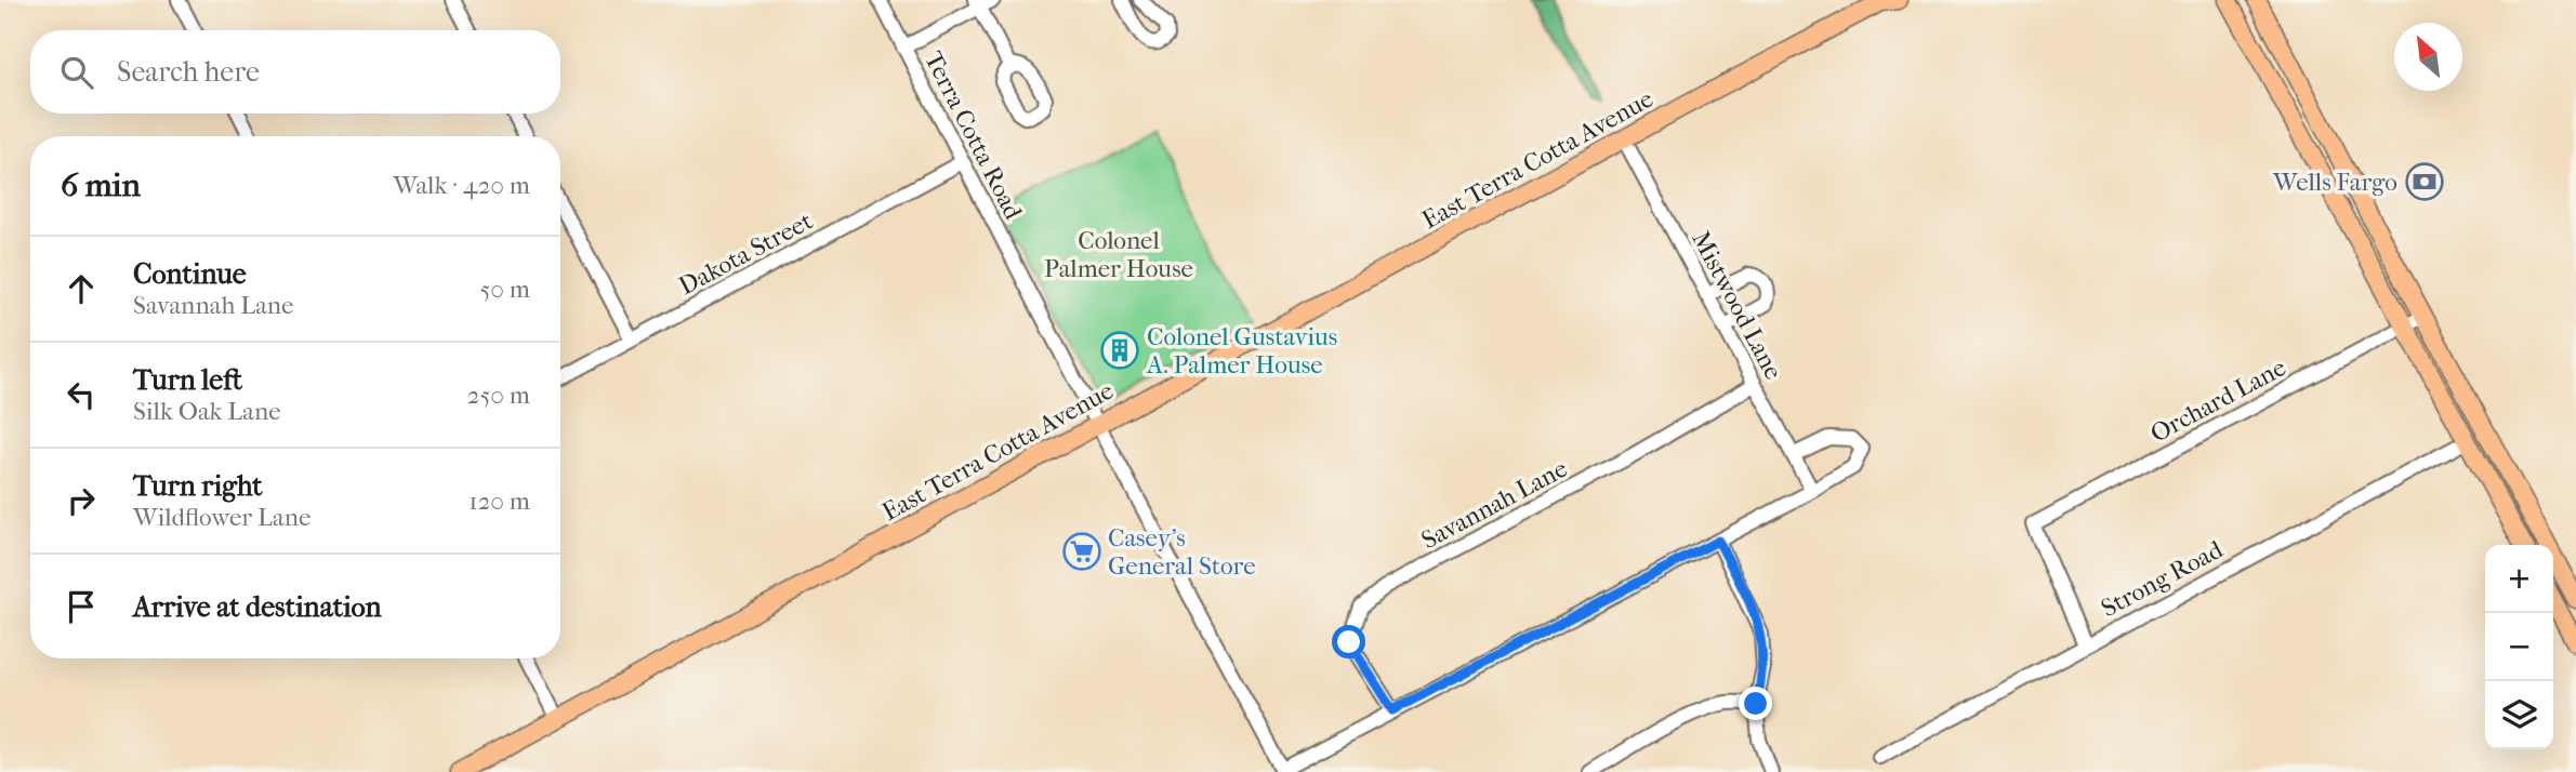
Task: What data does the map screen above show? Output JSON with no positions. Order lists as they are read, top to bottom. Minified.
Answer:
{"streets":{"main road":["East Terra Cotta Avenue"],"street":["Terra Cotta Road","Dakota Street","Mistwood Lane","Orchard Lane","Savannah Lane","Strong Road"]},"crossings":[["Terra Cotta Road","East Terra Cotta Avenue"],["Terra Cotta Road","Dakota Street"],["East Terra Cotta Avenue","Mistwood Lane"],["Mistwood Lane","Savannah Lane"],["Orchard Lane","Strong Road"]],"parks":["Colonel Palmer House"],"places":{"bank":["Wells Fargo"],"building":["Colonel Gustavius A. Palmer House"],"supermarket":["Casey's General Store"]},"north":"top left","page":{"search":"Search here","heading":["6 min","Walk · 420 m"],"list":[["Continue","Savannah Lane","50 m"],["Turn left","Silk Oak Lane","250 m"],["Turn right","Wildflower Lane","120 m"],"Arrive at destination"],"map_buttons":["+","−"]}}
